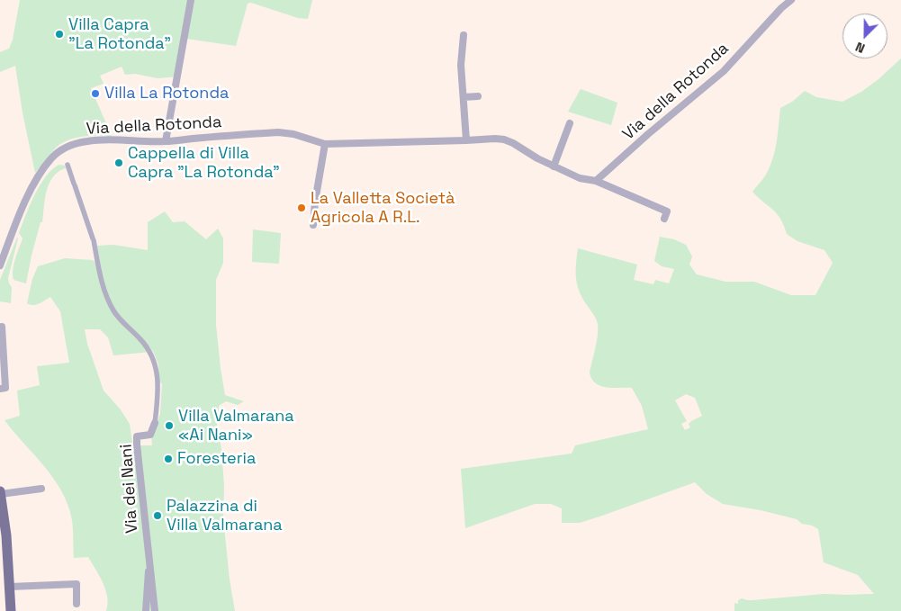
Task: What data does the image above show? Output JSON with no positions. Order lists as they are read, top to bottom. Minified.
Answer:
{"streets":{"street":["Via della Rotonda","Via dei Nani"]},"places":["Villa Capra \"La Rotonda\"","Villa La Rotonda","Cappella di Villa Capra \"La Rotonda\"","La Valletta Società Agricola A R.L.","Villa Valmarana «Ai Nani»","Foresteria","Palazzina di Villa Valmarana"],"north":"bottom left"}
